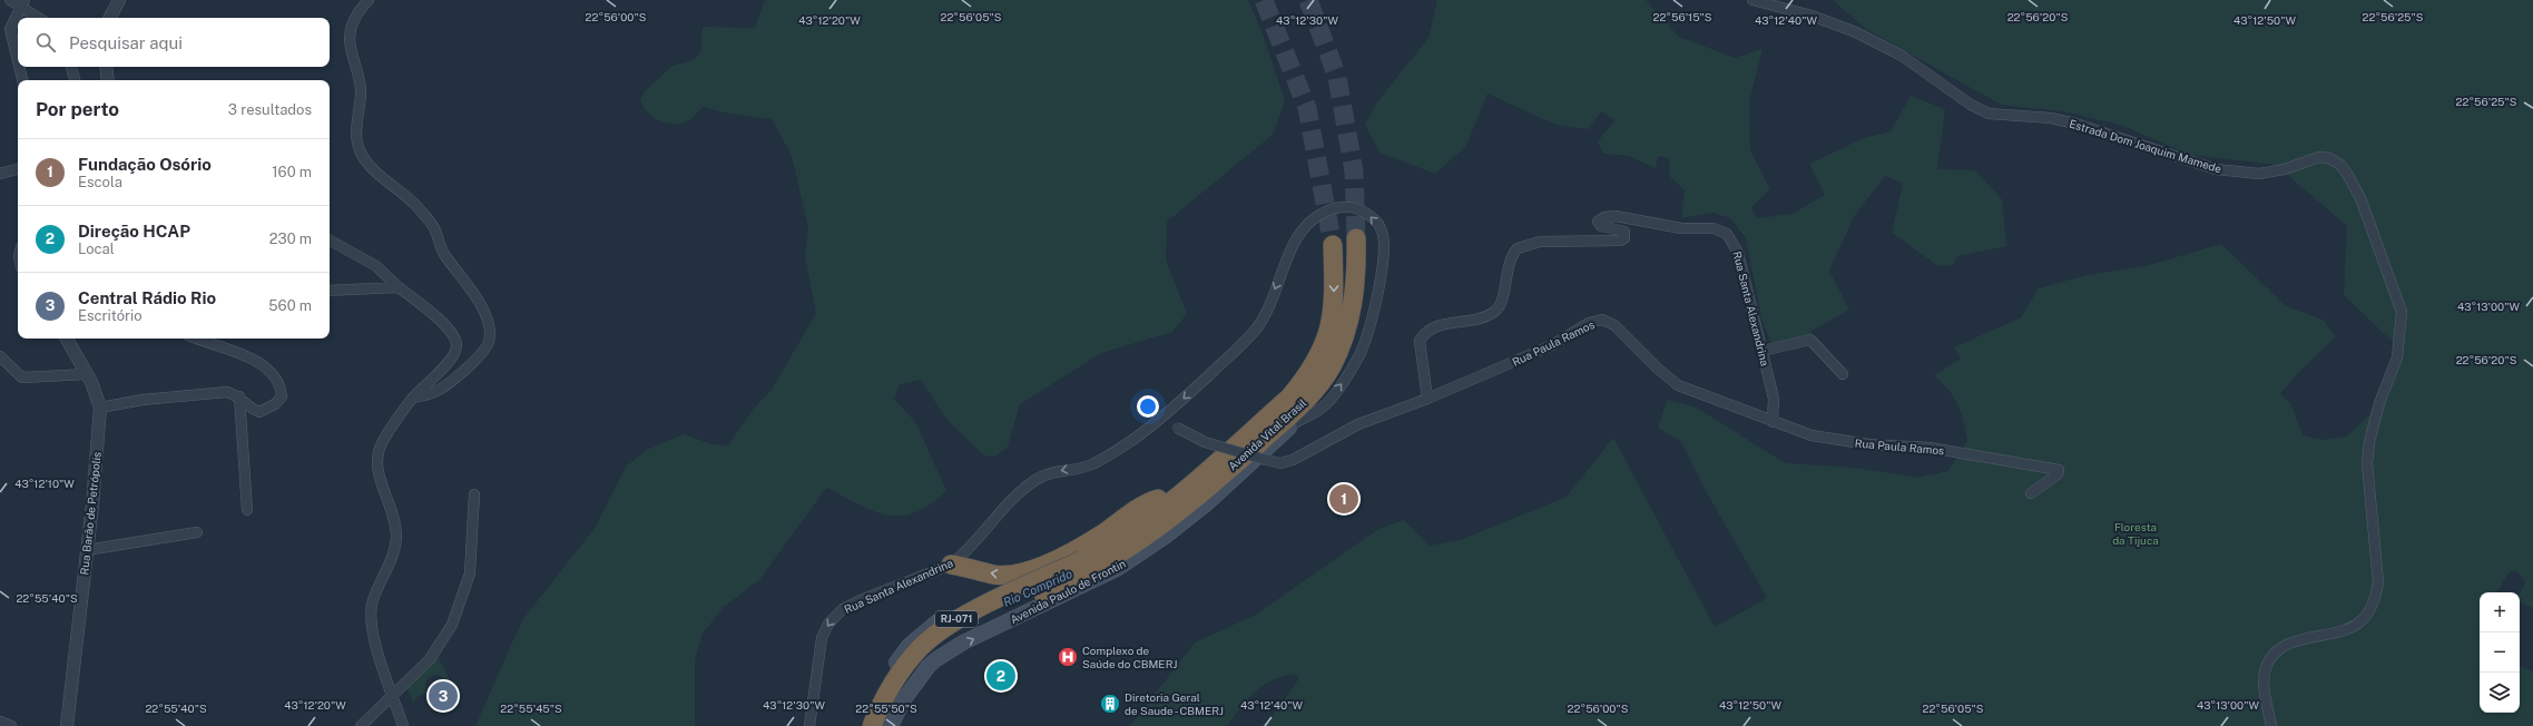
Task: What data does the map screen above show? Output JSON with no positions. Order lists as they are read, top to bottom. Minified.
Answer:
{"streets":{"highway":["Avenida Vital Brasil","RJ-071"],"main road":["Avenida Paulo de Frontin"],"street":["Estrada Dom Joaquim Mamede","Rua Santa Alexandrina","Rua Paula Ramos","Rua Barão de Petrópolis"]},"crossings":[["Rua Santa Alexandrina","Rua Paula Ramos"],["Rua Santa Alexandrina","Avenida Paulo de Frontin"],["Avenida Vital Brasil","RJ-071"]],"water":["Rio Comprido"],"parks":["Floresta da Tijuca"],"places":{"hospital":["Complexo de Saúde do CBMERJ"],"building":["Diretoria Geral de Saude - CBMERJ"]},"page":{"search":"Pesquisar aqui","heading":["Por perto","3 resultados"],"list":[{"mark":"1","name":"Fundação Osório","note":"Escola","value":"160 m"},{"mark":"2","name":"Direção HCAP","note":"Local","value":"230 m"},{"mark":"3","name":"Central Rádio Rio","note":"Escritório","value":"560 m"}],"pins":["1","2","3"],"map_buttons":["+","−"]},"coordinates":["22°56'25\"S","22°56'00\"S","22°56'05\"S","22°56'15\"S","22°56'20\"S","43°12'20\"W","43°12'30\"W","43°12'40\"W","43°12'50\"W","43°13'00\"W","43°12'10\"W","22°55'40\"S","22°55'45\"S","22°55'50\"S"]}
